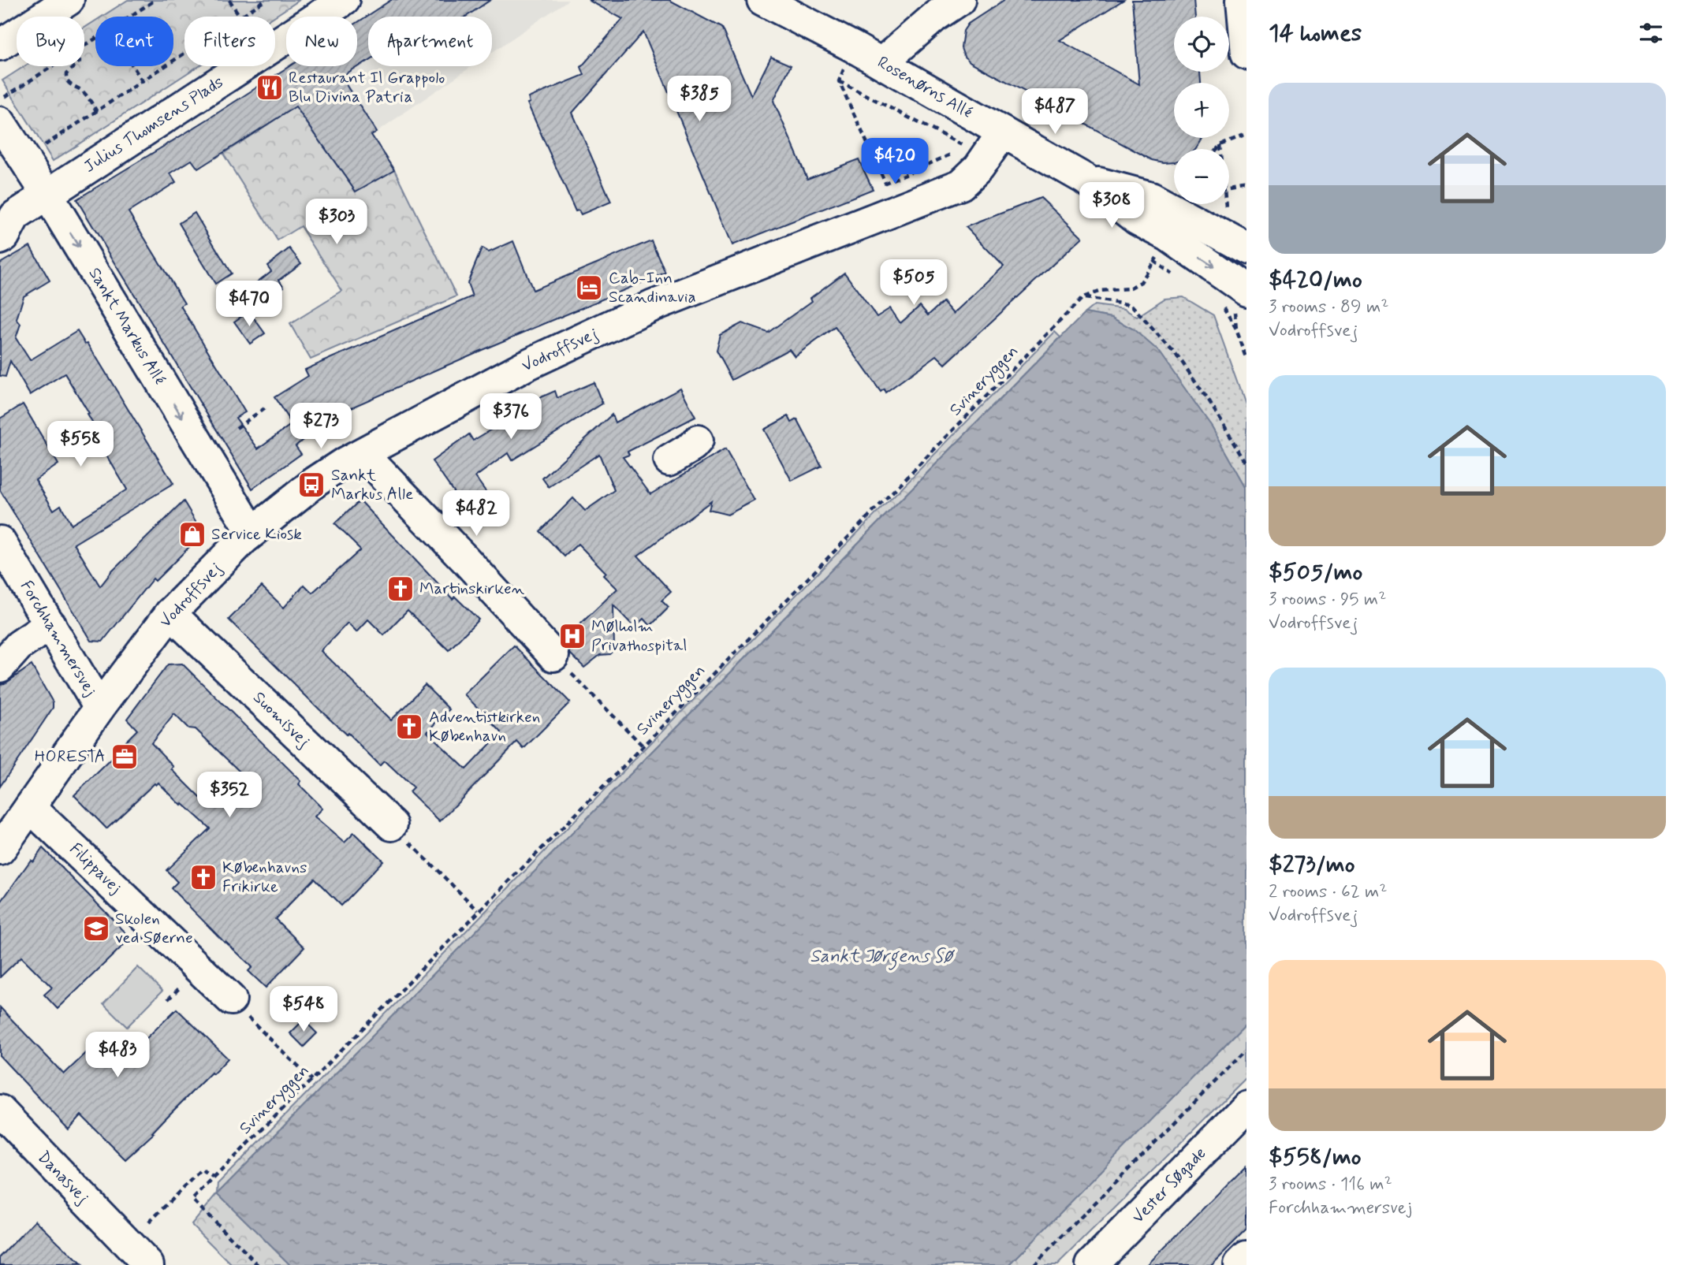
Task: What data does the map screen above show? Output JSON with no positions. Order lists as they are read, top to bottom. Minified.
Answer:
{"streets":{"street":["Rosenørns Allé","Julius Thomsens Plads","Sankt Markus Allé","Vodroffsvej","Forchhammersvej","Suomisvej","Filippavej","Danasvej","Vester Søgade"],"path":["Svineryggen"]},"crossings":[["Rosenørns Allé","Vodroffsvej"],["Julius Thomsens Plads","Sankt Markus Allé"],["Sankt Markus Allé","Vodroffsvej"],["Vodroffsvej","Forchhammersvej"],["Vodroffsvej","Suomisvej"],["Vodroffsvej","Filippavej"]],"one_way":["Sankt Markus Allé"],"water":["Sankt Jørgens Sø"],"places":{"restaurant":["Restaurant Il Grappolo Blu Divina Patria"],"hotel":["Cab-Inn Scandinavia"],"bus stop":["Sankt Markus Alle"],"shop":["Service Kiosk"],"church":["Martinskirken","Adventistkirken København","Københavns Frikirke"],"hospital":["Mølholm Privathospital"],"office":["HORESTA"],"school or university":["Skolen ved Søerne"]},"page":{"heading":"14 homes","map_buttons":["+","−"],"chip":["Buy","Rent","Filters","New","Apartment"],"list":[{"name":"$420/mo","note":"3 rooms · 89 m² · Vodroffsvej"},{"name":"$505/mo","note":"3 rooms · 95 m² · Vodroffsvej"},{"name":"$273/mo","note":"2 rooms · 62 m² · Vodroffsvej"},{"name":"$558/mo","note":"3 rooms · 116 m² · Forchhammersvej"}],"price":["$385","$487","$420","$308","$303","$505","$470","$376","$273","$558","$482","$352","$548","$483"]}}
